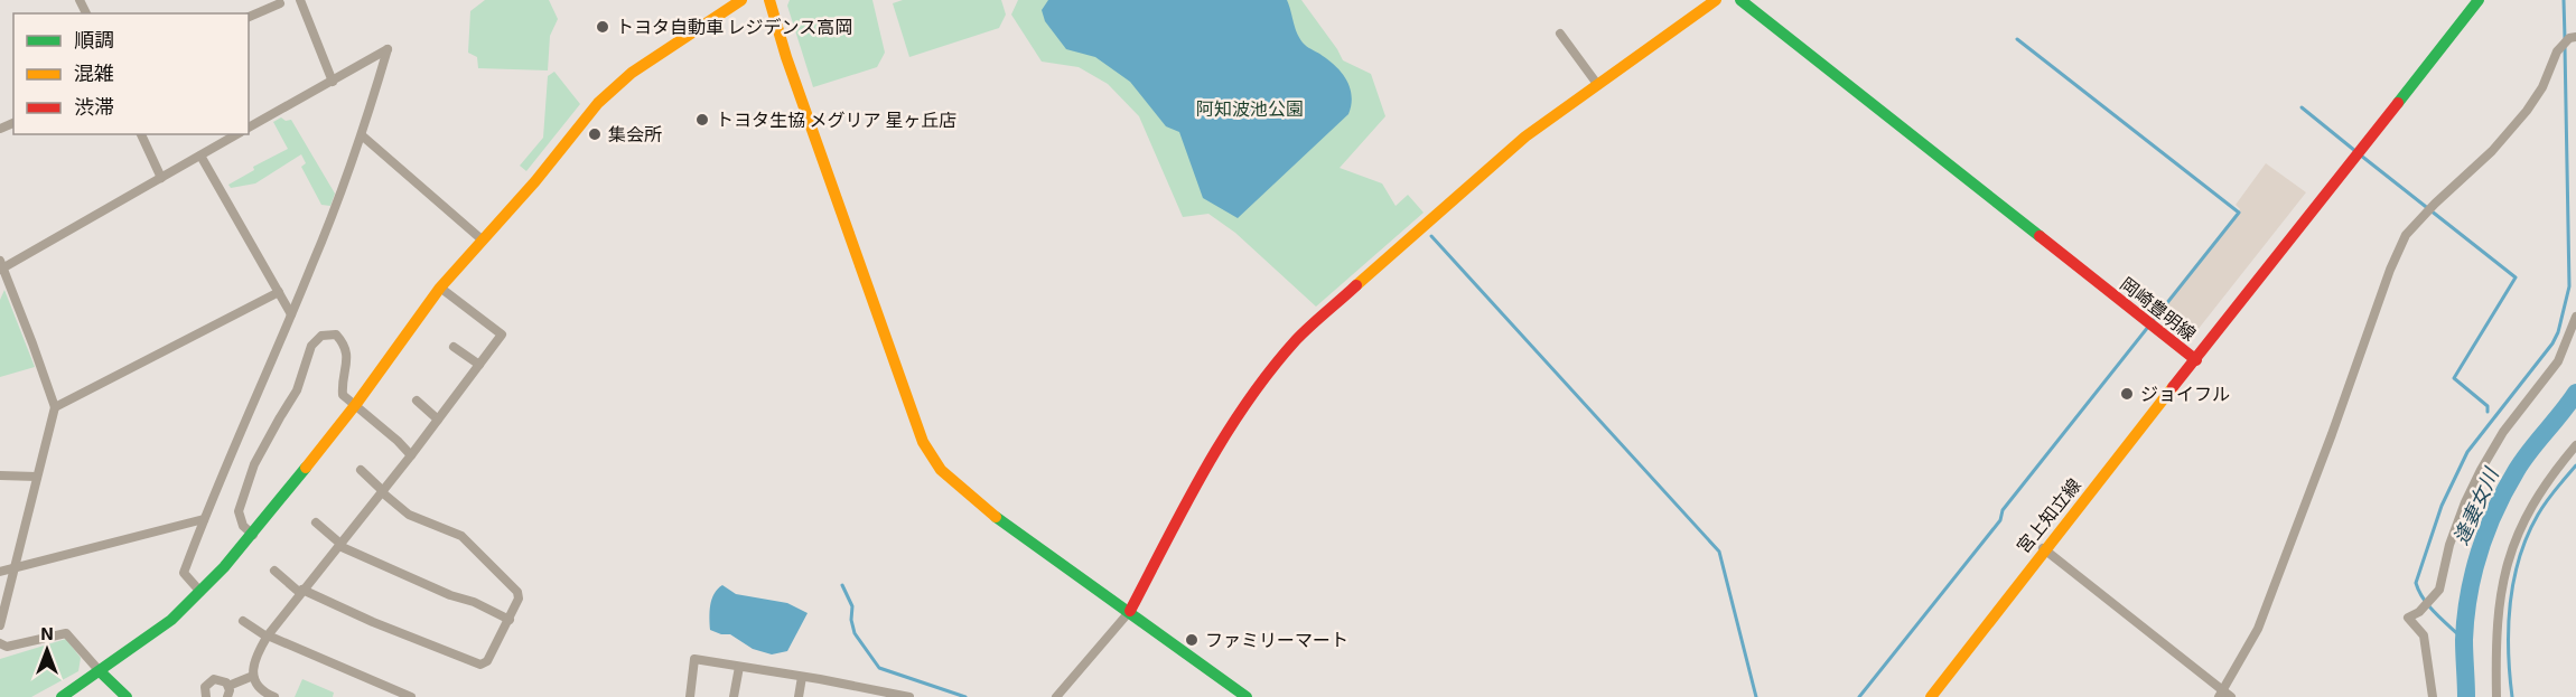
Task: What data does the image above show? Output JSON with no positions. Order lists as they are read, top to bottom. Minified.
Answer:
{"streets":{"street":["岡崎豊明線","宮上知立線"]},"crossings":[["岡崎豊明線","宮上知立線"]],"water":["逢妻女川"],"parks":["阿知波池公園"],"places":["トヨタ自動車 レジデンス高岡","トヨタ生協 メグリア 星ヶ丘店","集会所","ジョイフル","ファミリーマート"],"legend":["順調","混雑","渋滞"],"north":"top"}
